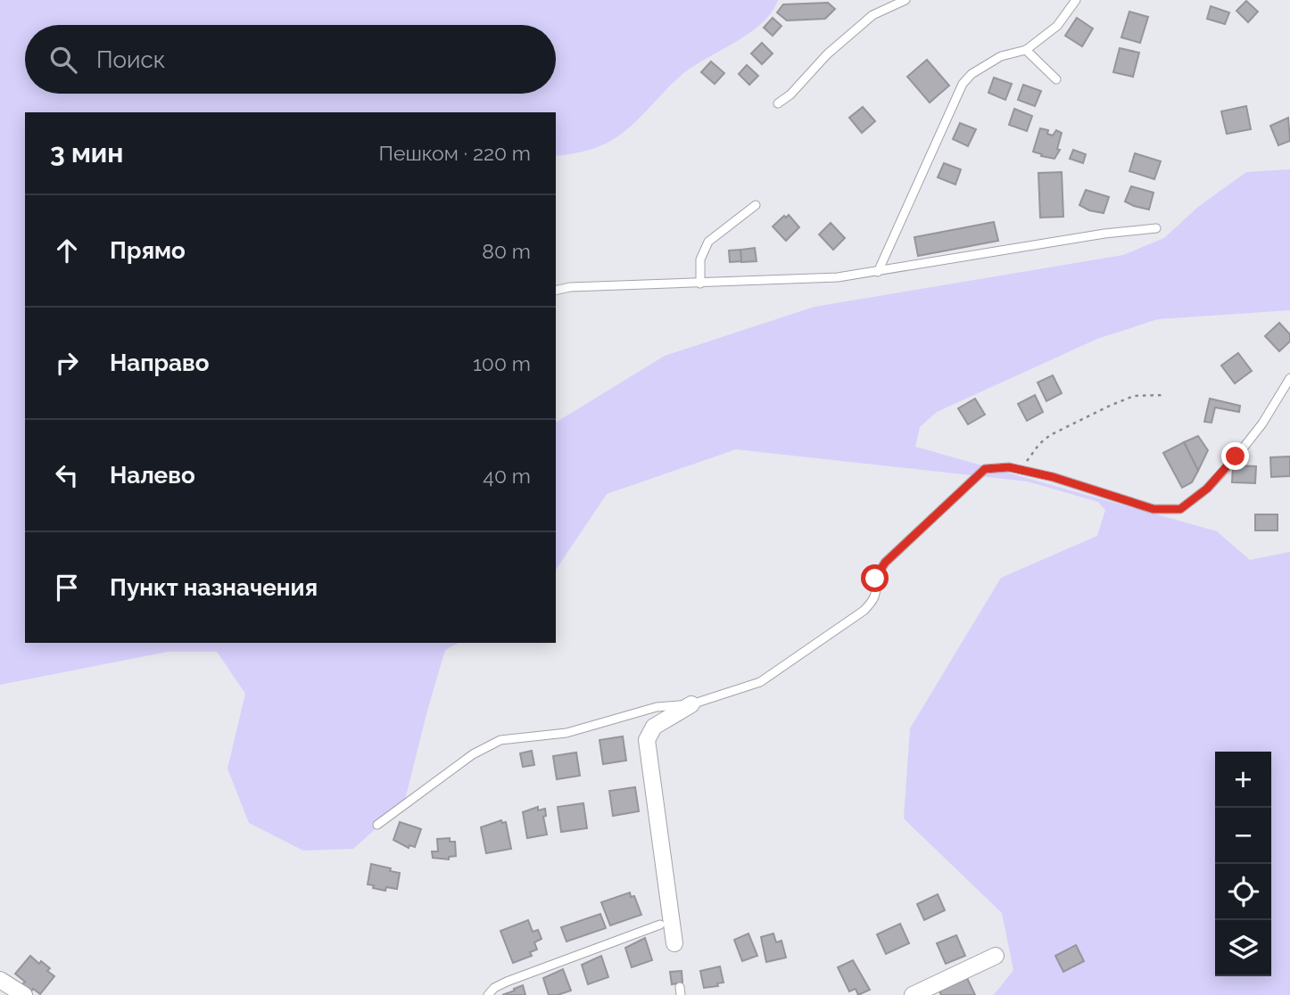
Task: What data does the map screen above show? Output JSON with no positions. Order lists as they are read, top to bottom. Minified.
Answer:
{"page":{"search":"Поиск","heading":["3 мин","Пешком · 220 m"],"list":[["Прямо","80 m"],["Направо","100 m"],["Налево","40 m"],"Пункт назначения"],"map_buttons":["+","−"]}}
